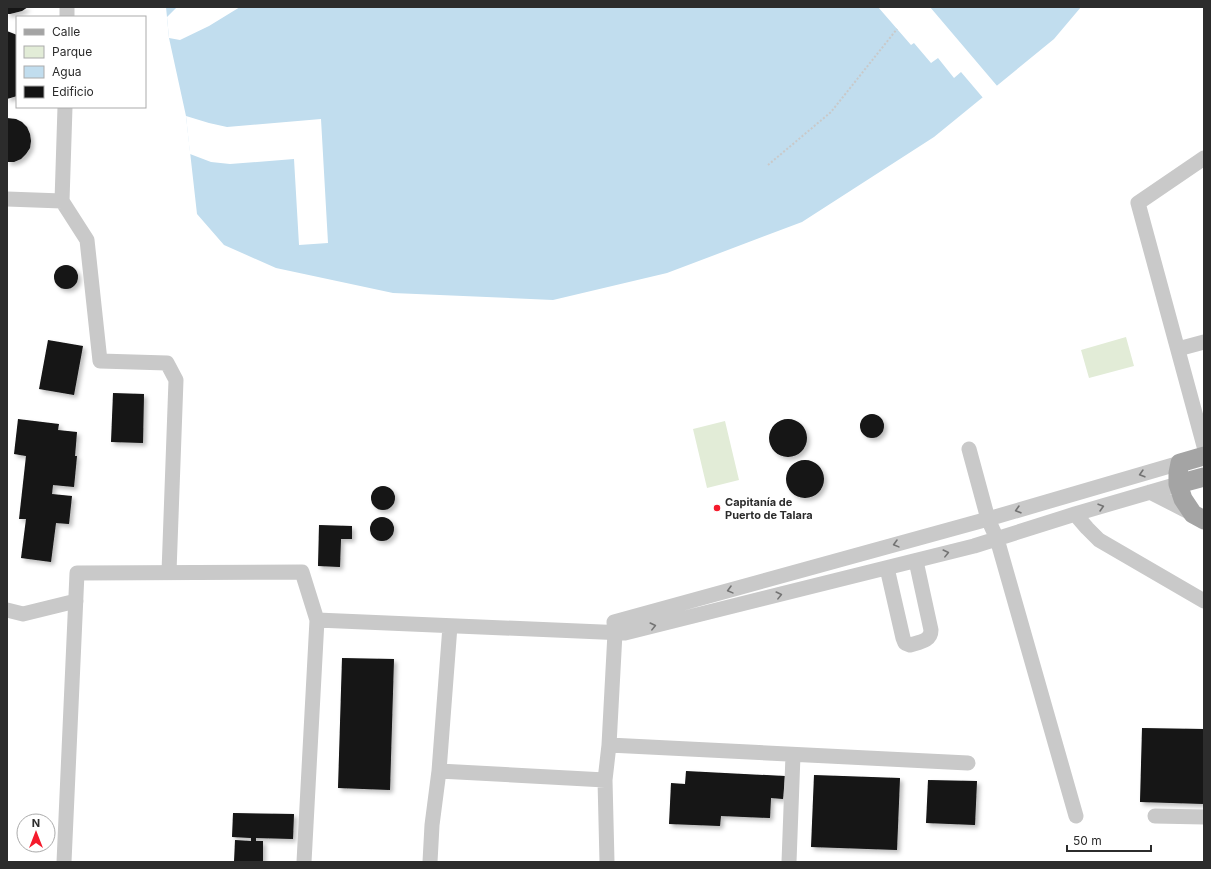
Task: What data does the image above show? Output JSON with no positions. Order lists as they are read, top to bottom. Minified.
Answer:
{"places":["Capitanía de Puerto de Talara"],"legend":["Calle","Parque","Agua","Edificio"],"scale_bar":"50 m","north":"top"}
